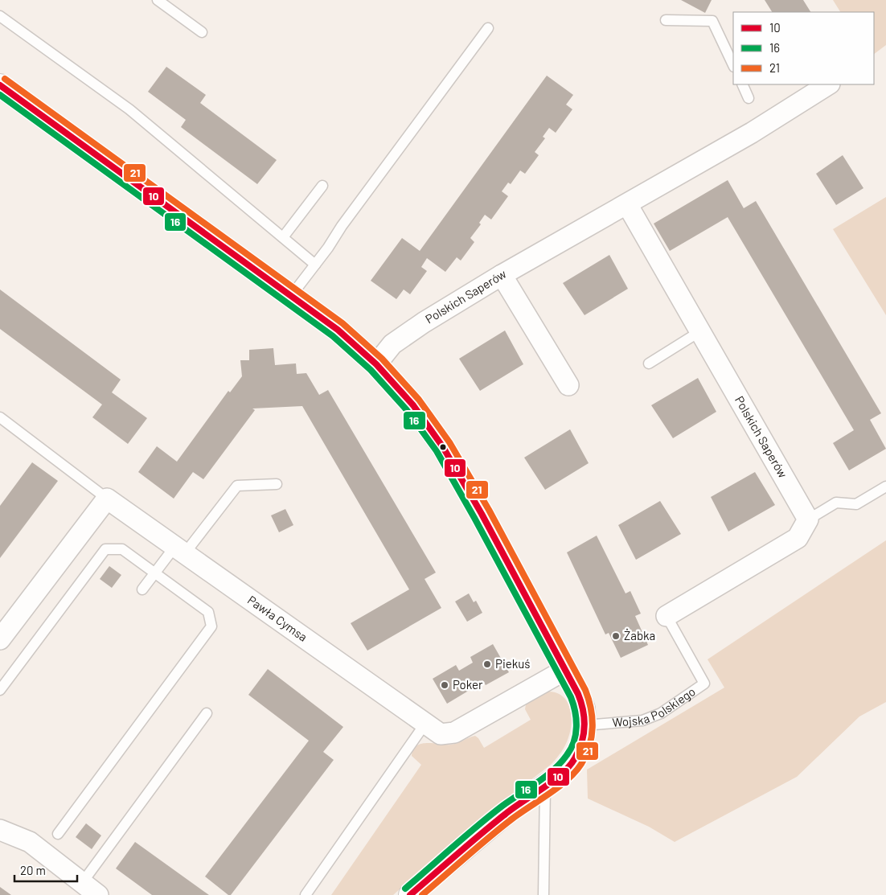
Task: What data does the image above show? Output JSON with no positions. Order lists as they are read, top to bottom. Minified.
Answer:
{"streets":{"street":["Polskich Saperów","Pawła Cymsa"],"lane":["Wojska Polskiego"]},"places":["Żabka","Piekuś","Poker"],"lines":["transit line 21","transit line 10","transit line 16"],"legend":["10","16","21"],"scale_bar":"20 m"}
